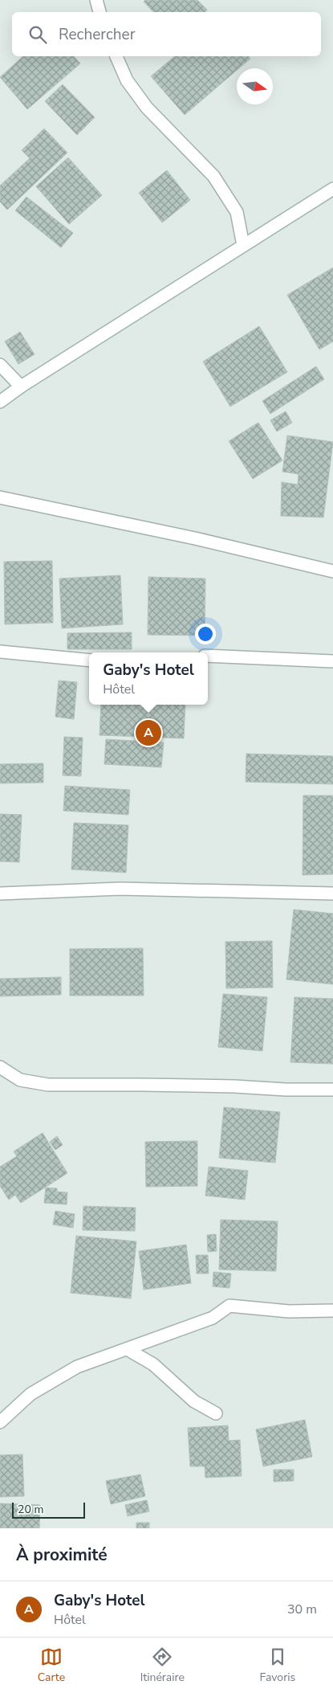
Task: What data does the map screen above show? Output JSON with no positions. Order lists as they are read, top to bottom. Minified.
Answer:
{"scale_bar":"20 m","north":"right","page":{"search":"Rechercher","popup":["Gaby's Hotel","Hôtel"],"pins":"A","scale":"20 m","heading":"À proximité","list":[{"mark":"A","name":"Gaby's Hotel","note":"Hôtel","value":"30 m"}],"nav":["Carte","Itinéraire","Favoris"]}}
